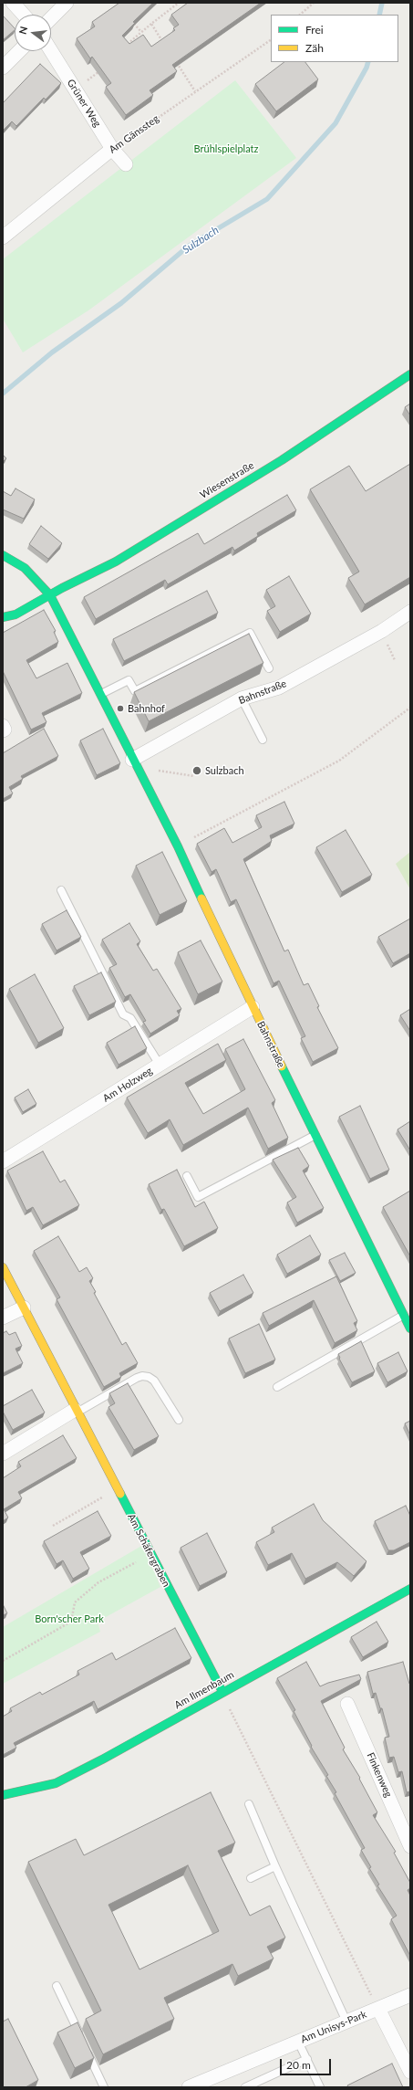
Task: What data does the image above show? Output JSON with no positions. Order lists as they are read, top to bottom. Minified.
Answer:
{"streets":{"street":["Grüner Weg","Am Gänssteg","Wiesenstraße","Bahnstraße","Am Holzweg","Am Schäfergraben","Am Ilmenbaum","Finkenweg","Am Unisys-Park"]},"crossings":[["Grüner Weg","Am Gänssteg"],["Wiesenstraße","Bahnstraße"],["Bahnstraße","Am Holzweg"],["Am Schäfergraben","Am Ilmenbaum"]],"water":["Sulzbach"],"parks":["Brühlspielplatz","Born'scher Park"],"places":["Bahnhof","Sulzbach"],"legend":["Frei","Zäh"],"scale_bar":"20 m","north":"left"}
